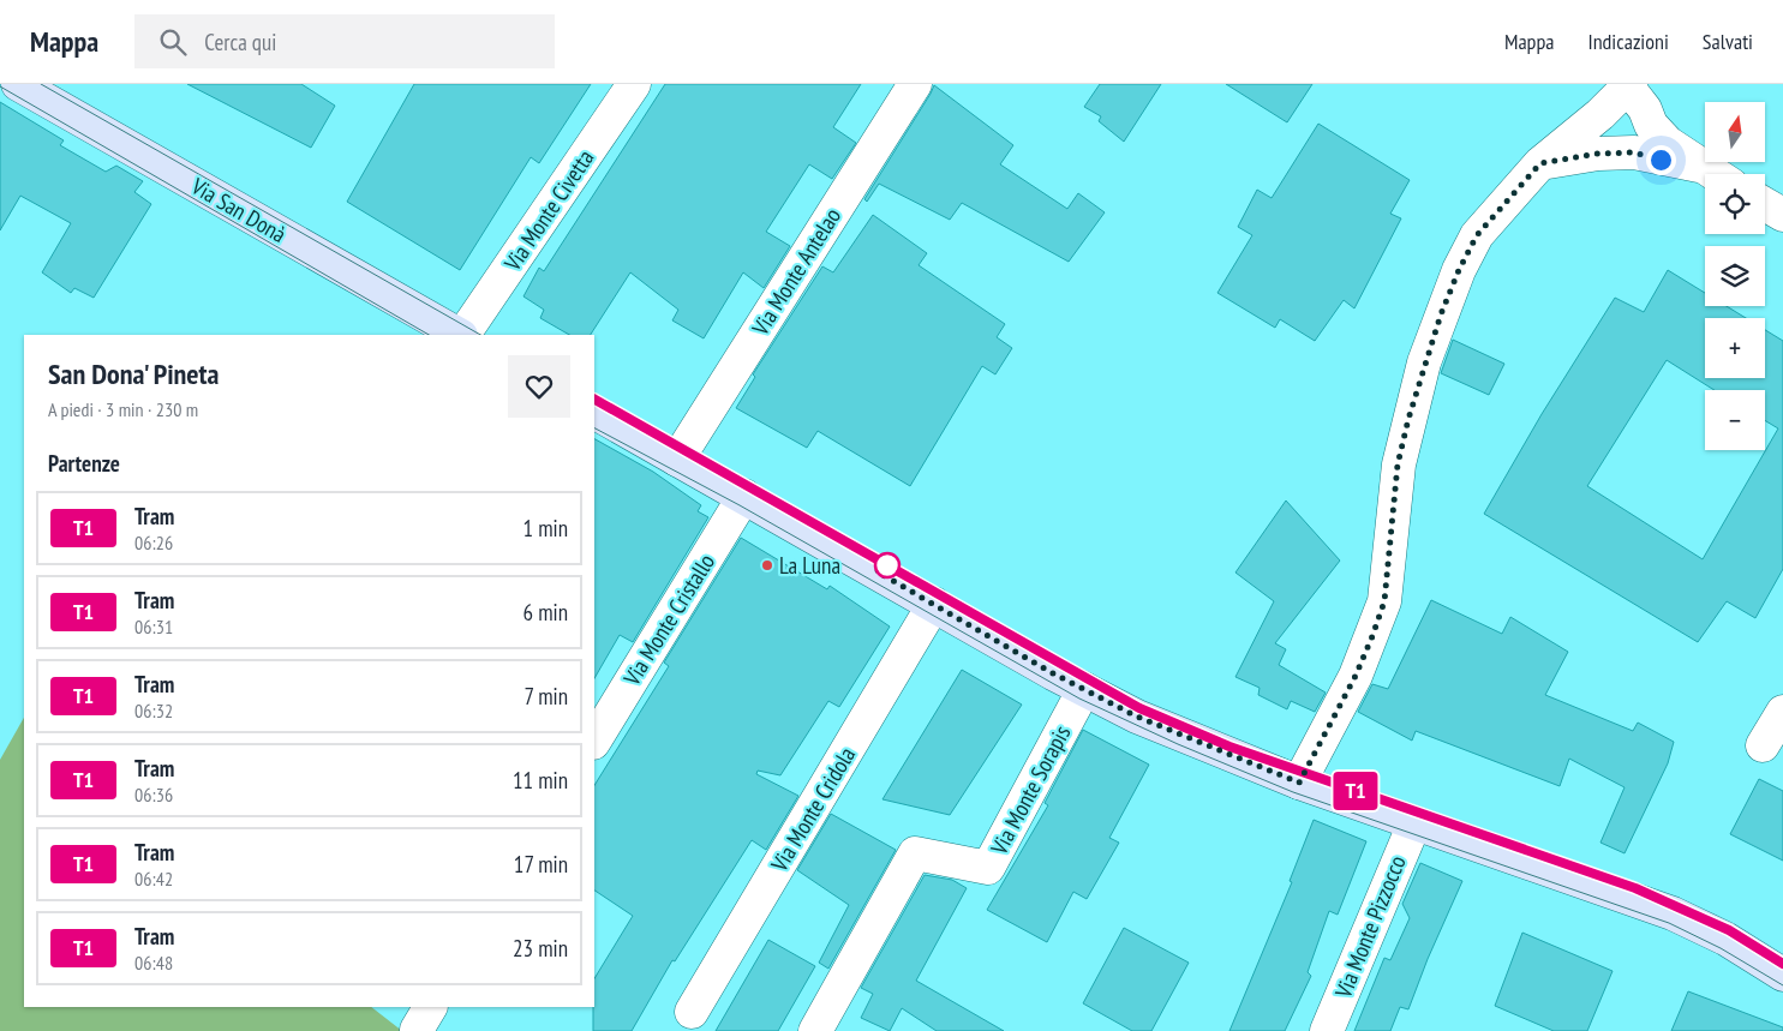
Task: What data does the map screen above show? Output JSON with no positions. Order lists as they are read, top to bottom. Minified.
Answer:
{"streets":{"street":["Via San Donà","Via Monte Civetta","Via Monte Antelao","Via Monte Cristallo","Via Monte Sorapis","Via Monte Cridola","Via Monte Pizzocco"]},"places":["La Luna"],"lines":["tram line T1"],"north":"top","page":{"header":"Mappa","search":"Cerca qui","nav":["Mappa","Indicazioni","Salvati"],"on_map":"T1","map_buttons":["+","−"],"heading":[["San Dona' Pineta","A piedi · 3 min · 230 m"],"Partenze"],"list":[{"mark":"T1","name":"Tram","note":"06:26","value":"1 min"},{"mark":"T1","name":"Tram","note":"06:31","value":"6 min"},{"mark":"T1","name":"Tram","note":"06:32","value":"7 min"},{"mark":"T1","name":"Tram","note":"06:36","value":"11 min"},{"mark":"T1","name":"Tram","note":"06:42","value":"17 min"},{"mark":"T1","name":"Tram","note":"06:48","value":"23 min"}]}}
